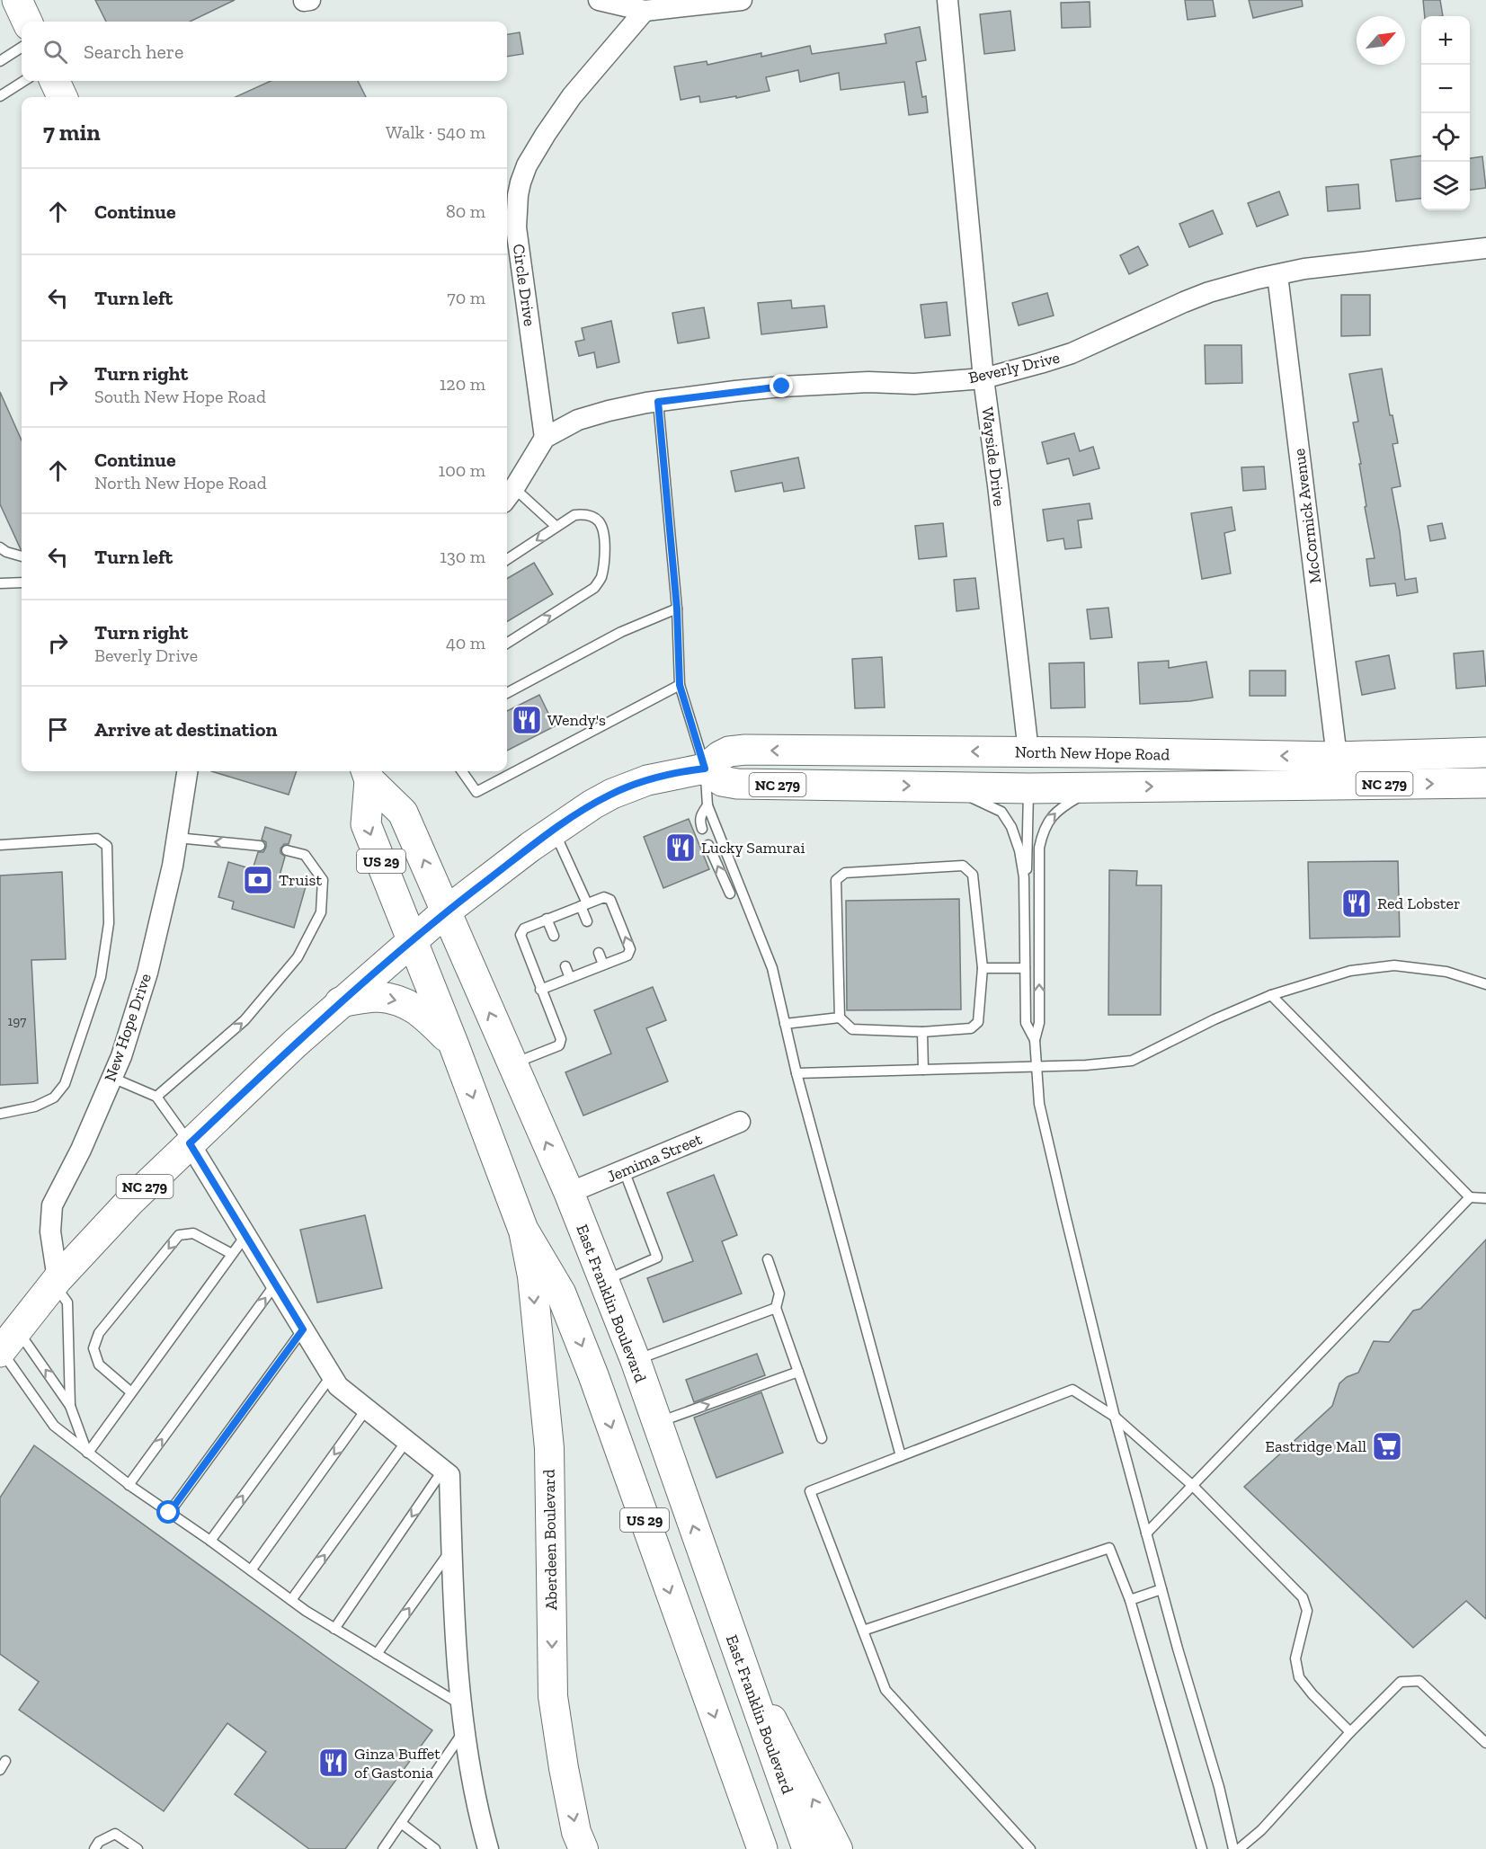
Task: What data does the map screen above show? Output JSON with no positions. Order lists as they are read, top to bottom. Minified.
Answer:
{"streets":{"main road":["North New Hope Road","NC 279","US 29","East Franklin Boulevard","Aberdeen Boulevard"],"street":["Circle Drive","Beverly Drive","Wayside Drive","McCormick Avenue","New Hope Drive","Jemima Street"]},"crossings":[["Circle Drive","Beverly Drive"],["Beverly Drive","Wayside Drive"],["Beverly Drive","McCormick Avenue"],["Wayside Drive","North New Hope Road"],["McCormick Avenue","North New Hope Road"],["North New Hope Road","NC 279"],["North New Hope Road","East Franklin Boulevard"],["NC 279","New Hope Drive"],["NC 279","East Franklin Boulevard"],["Jemima Street","East Franklin Boulevard"],["East Franklin Boulevard","Aberdeen Boulevard"]],"one_way":["Aberdeen Boulevard"],"places":{"restaurant":["Wendy's","Lucky Samurai","Red Lobster","Ginza Buffet of Gastonia"],"bank":["Truist"],"supermarket":["Eastridge Mall"]},"house_numbers":["197"],"north":"top right","page":{"map_buttons":["+","−"],"search":"Search here","heading":["7 min","Walk · 540 m"],"list":[["Continue","80 m"],["Turn left","70 m"],["Turn right","South New Hope Road","120 m"],["Continue","North New Hope Road","100 m"],["Turn left","130 m"],["Turn right","Beverly Drive","40 m"],"Arrive at destination"]}}
